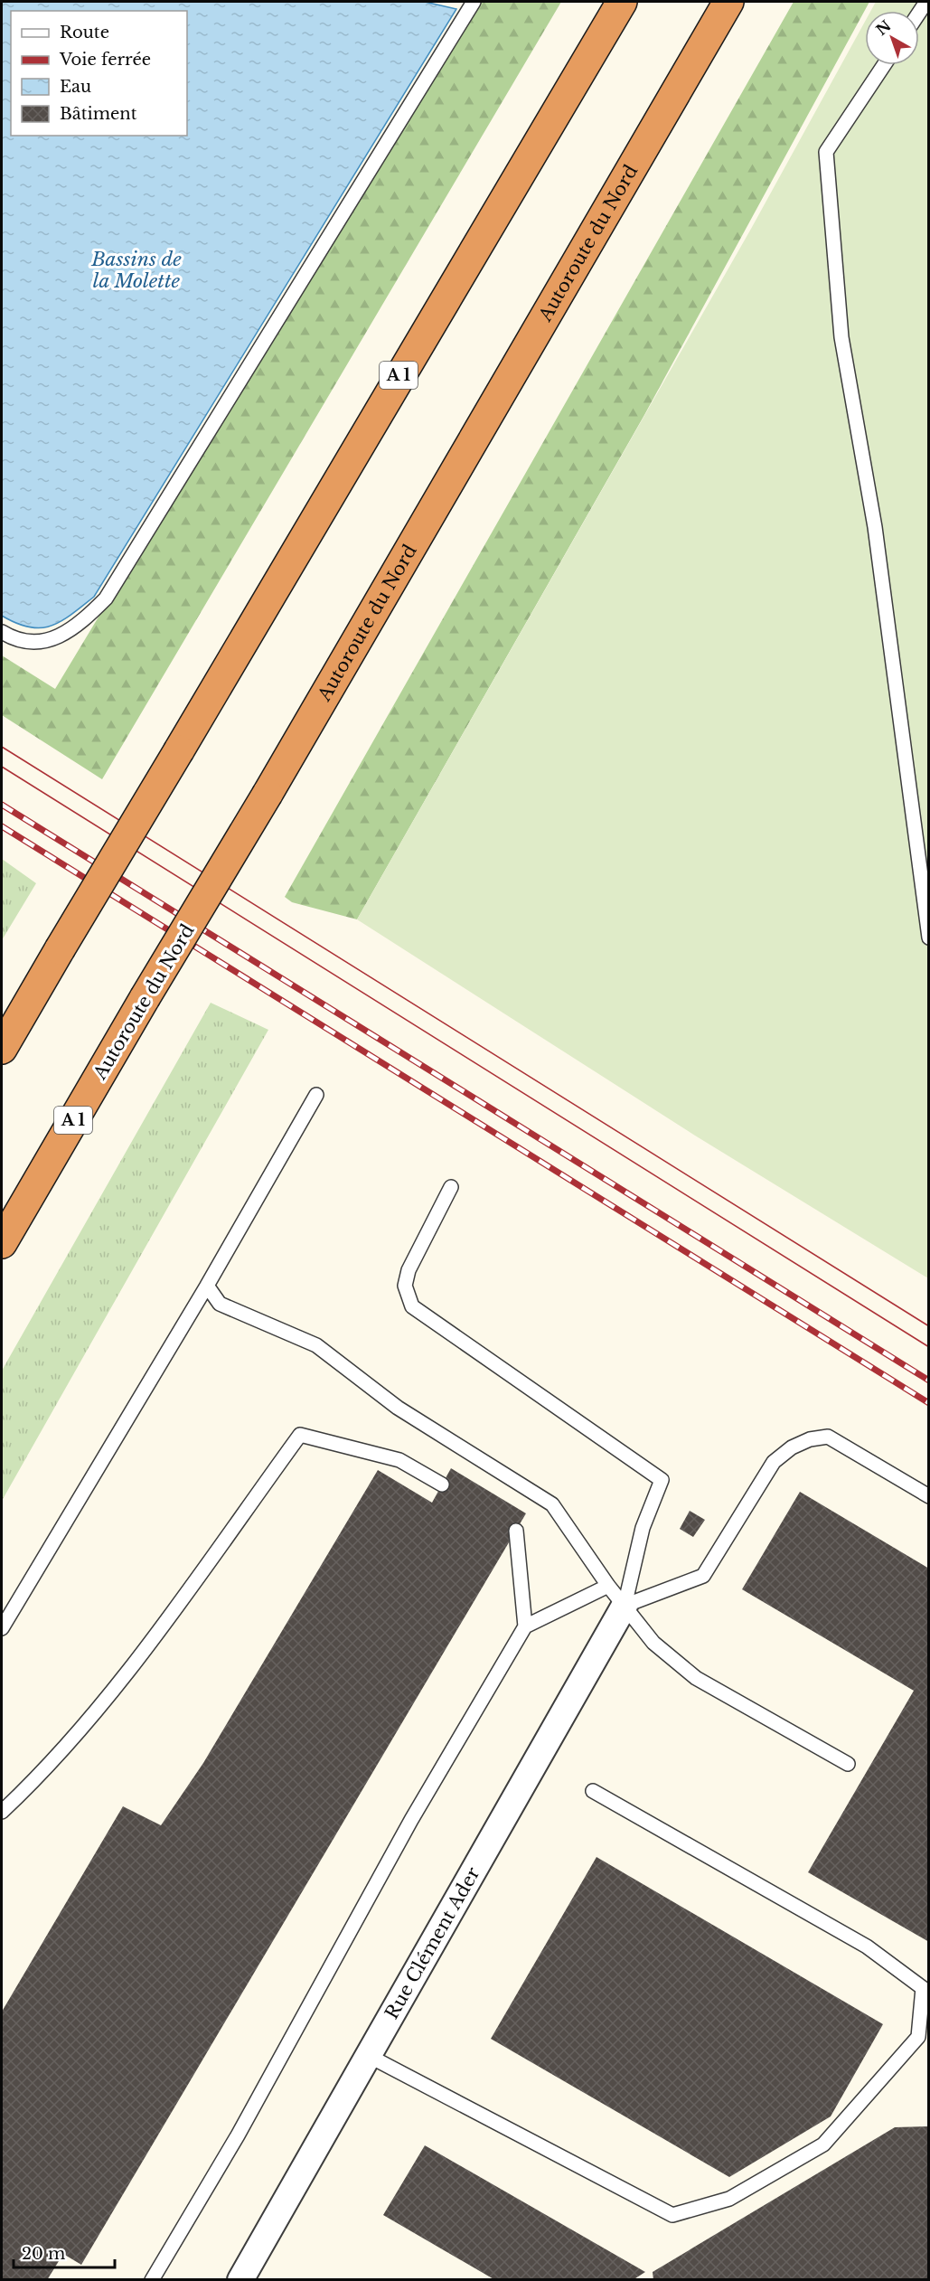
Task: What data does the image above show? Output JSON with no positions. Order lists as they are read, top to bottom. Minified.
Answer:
{"streets":{"highway":["Autoroute du Nord","A 1"],"street":["Rue Clément Ader"]},"water":["Bassins de la Molette"],"legend":["Route","Voie ferrée","Eau","Bâtiment"],"scale_bar":"20 m","north":"top left"}
